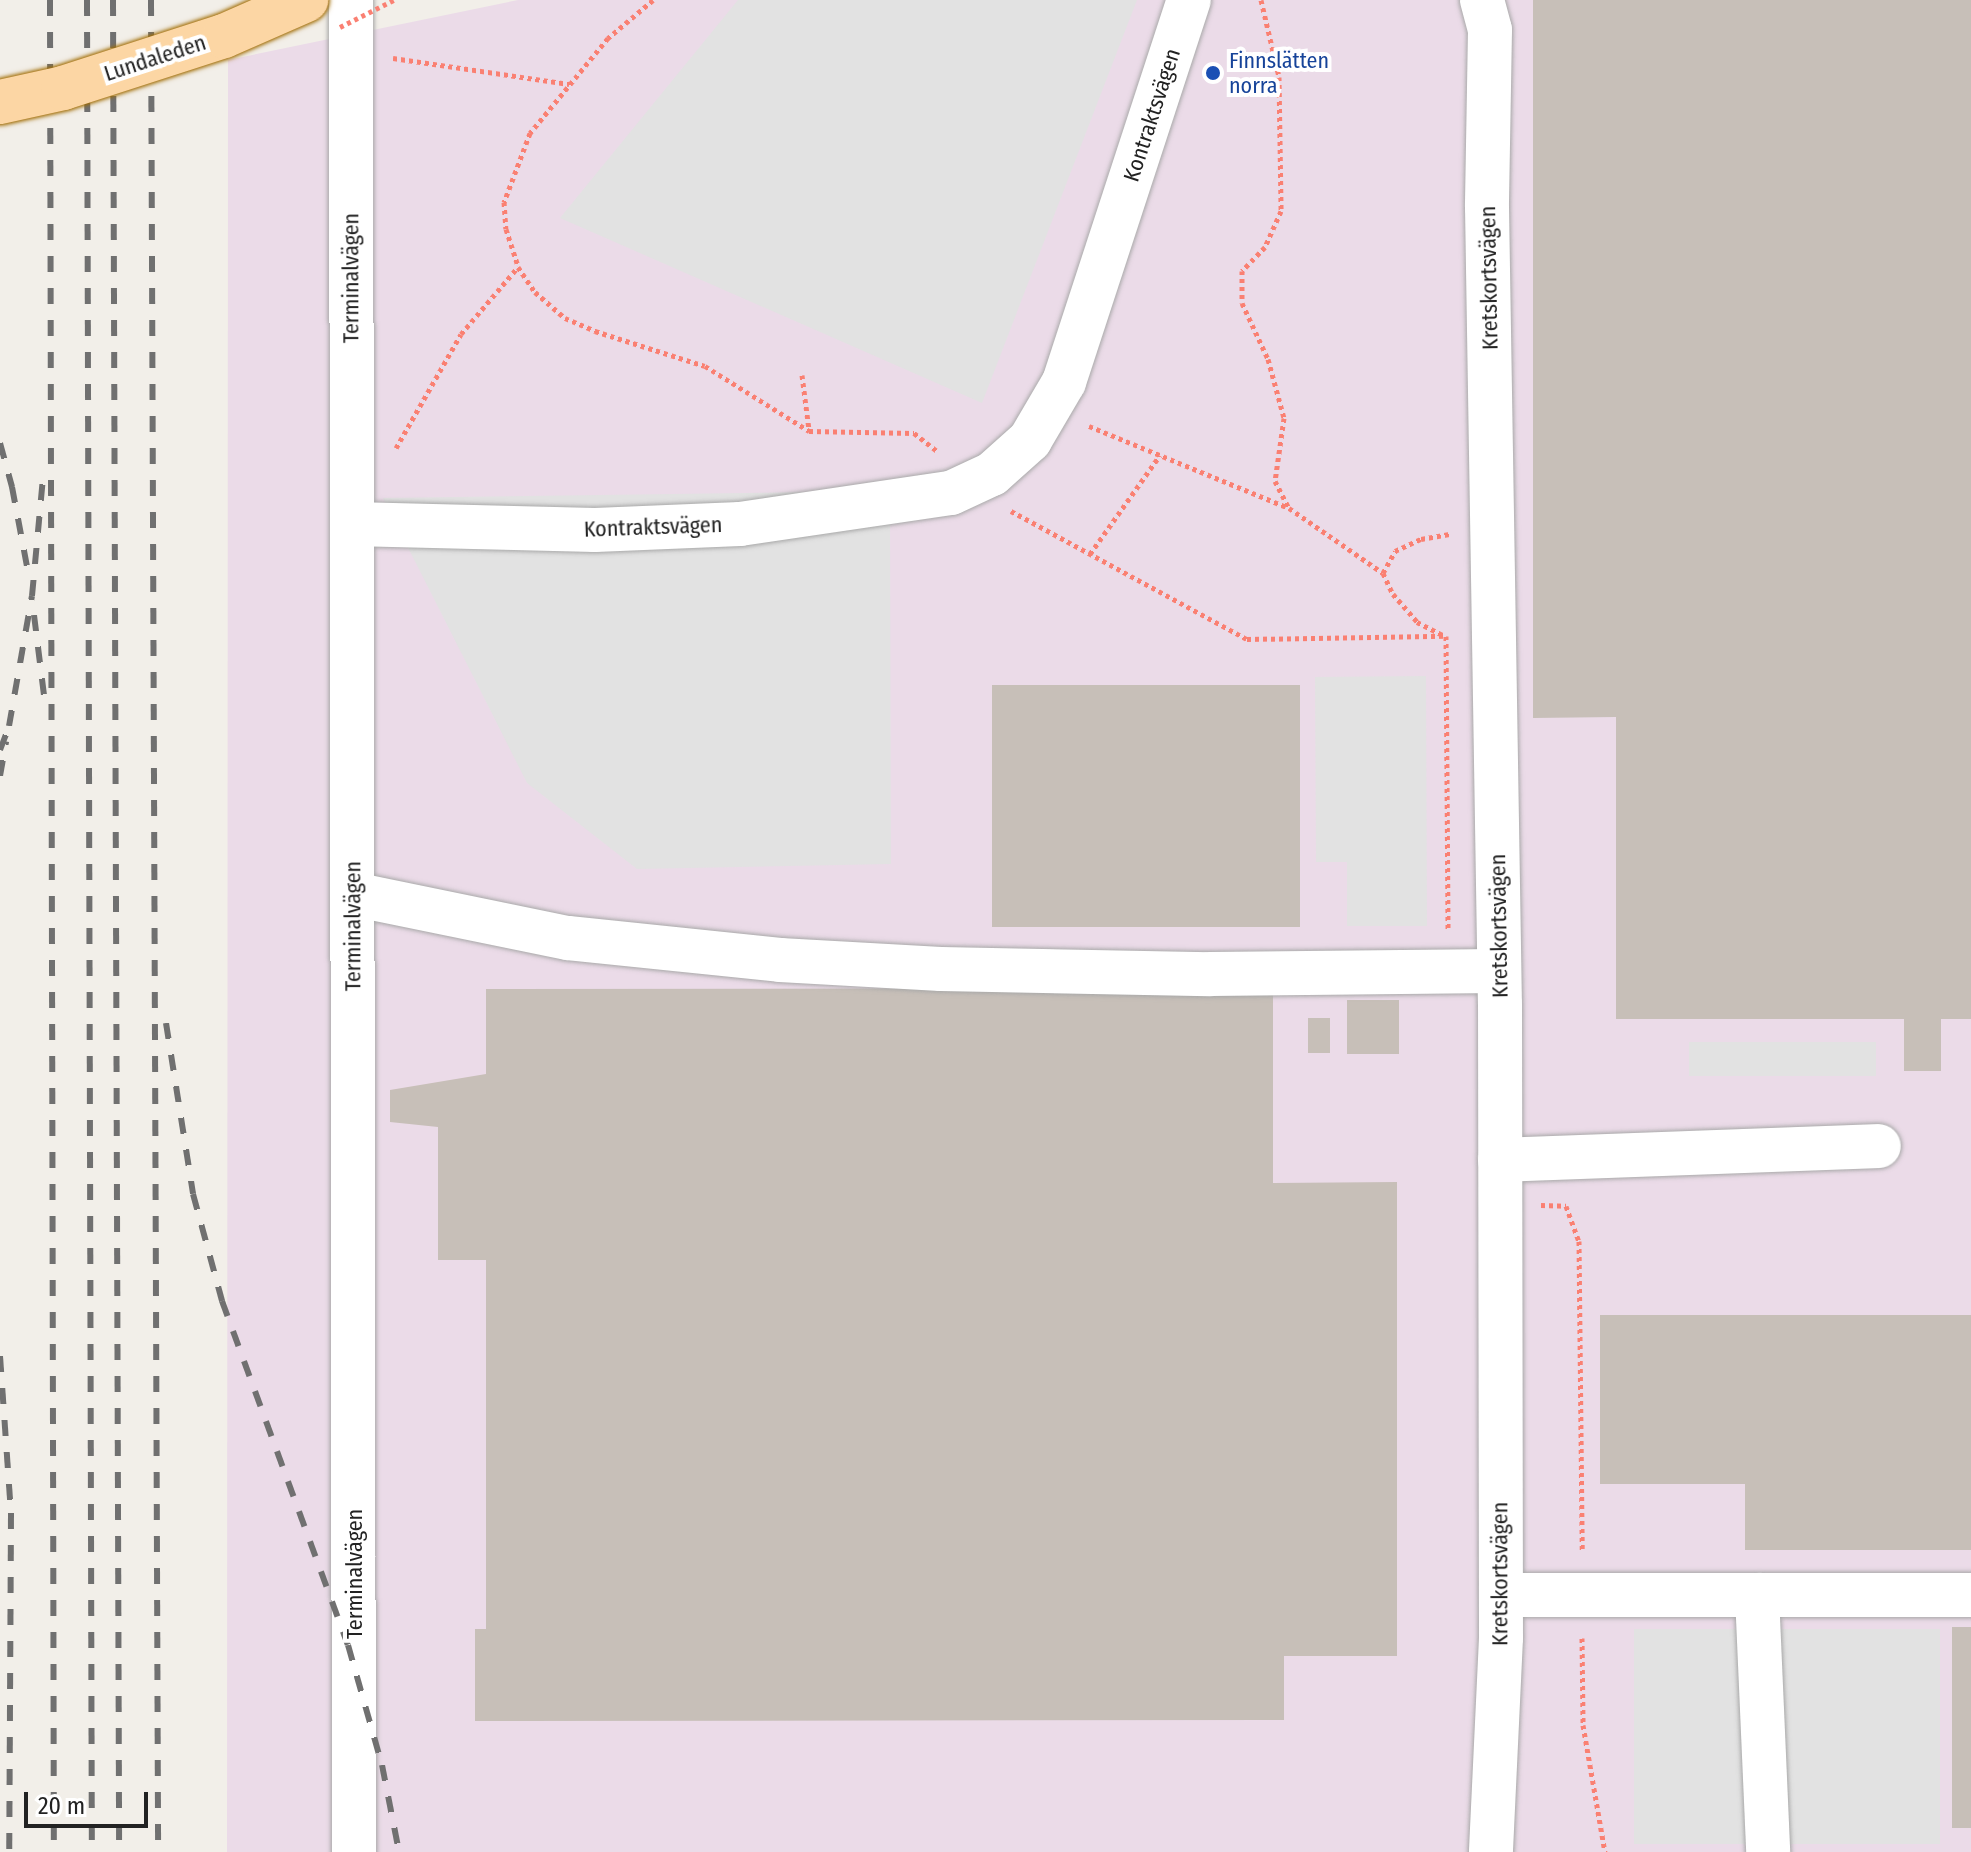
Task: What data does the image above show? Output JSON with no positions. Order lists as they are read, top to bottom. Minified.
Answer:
{"streets":{"main road":["Lundaleden"],"street":["Kontraktsvägen","Terminalvägen","Kretskortsvägen"]},"crossings":[["Kontraktsvägen","Terminalvägen"]],"places":["Finnslätten norra"],"scale_bar":"20 m"}
